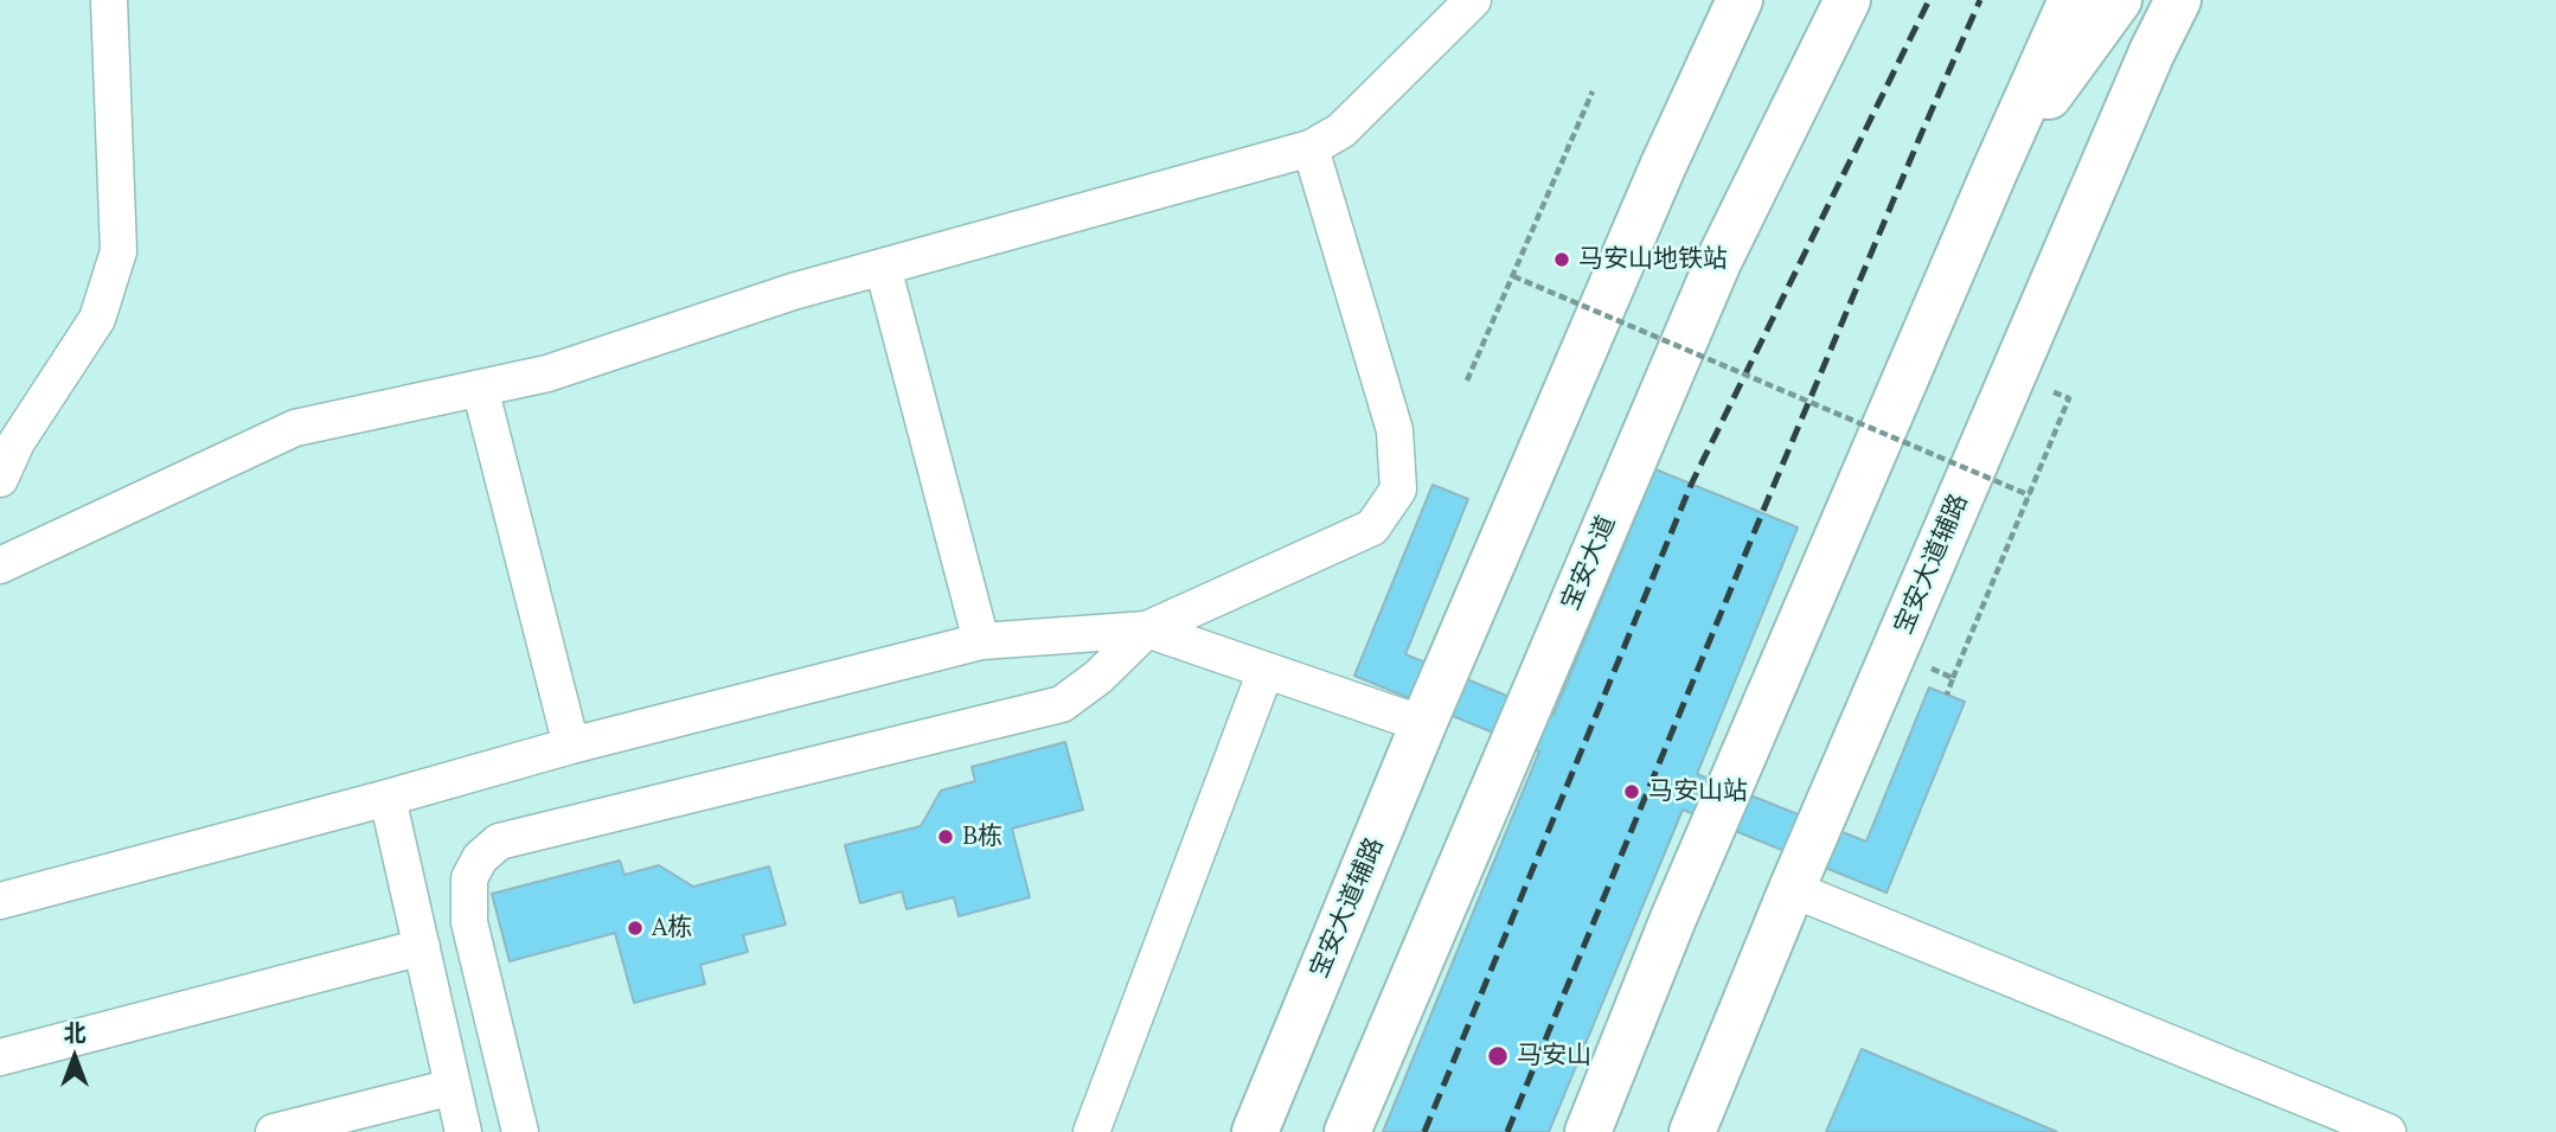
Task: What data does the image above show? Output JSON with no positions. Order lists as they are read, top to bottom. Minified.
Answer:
{"streets":{"main road":["宝安大道","宝安大道辅路"]},"places":["马安山地铁站","马安山站","B栋","A栋","马安山"],"north":"top"}
